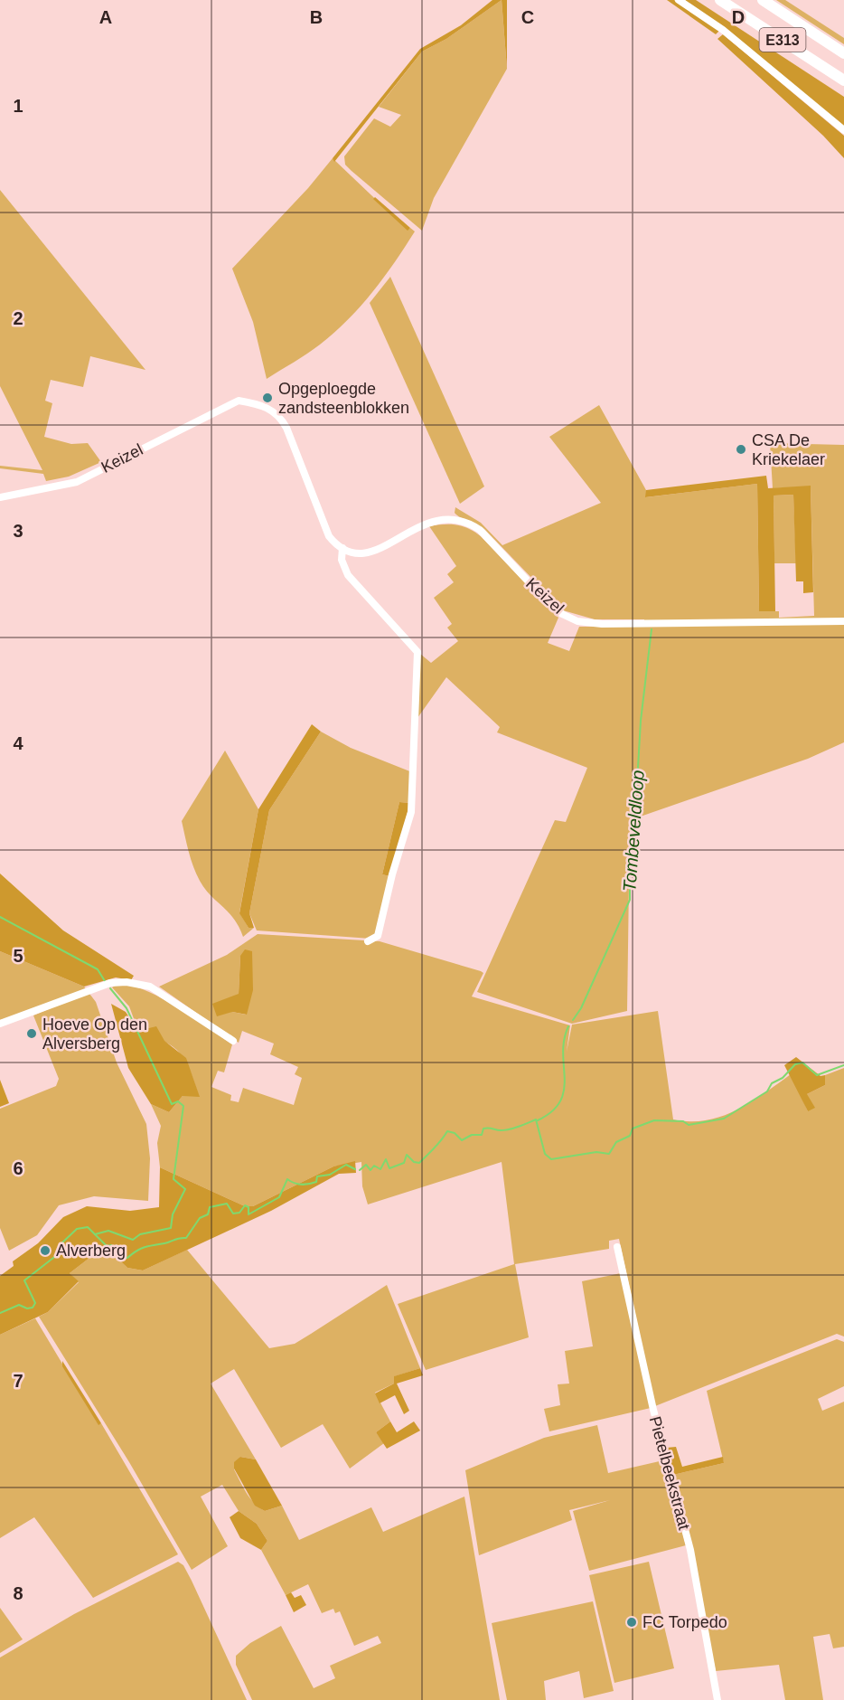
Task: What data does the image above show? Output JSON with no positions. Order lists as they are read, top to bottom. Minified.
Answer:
{"streets":{"highway":["E313"],"street":["Keizel","Pietelbeekstraat"]},"water":["Tombeveldloop"],"places":["Opgeploegde zandsteenblokken","CSA De Kriekelaer","Hoeve Op den Alversberg","Alverberg","FC Torpedo"],"grid":{"columns":["A","B","C","D"],"rows":["1","2","3","4","5","6","7","8"]}}
